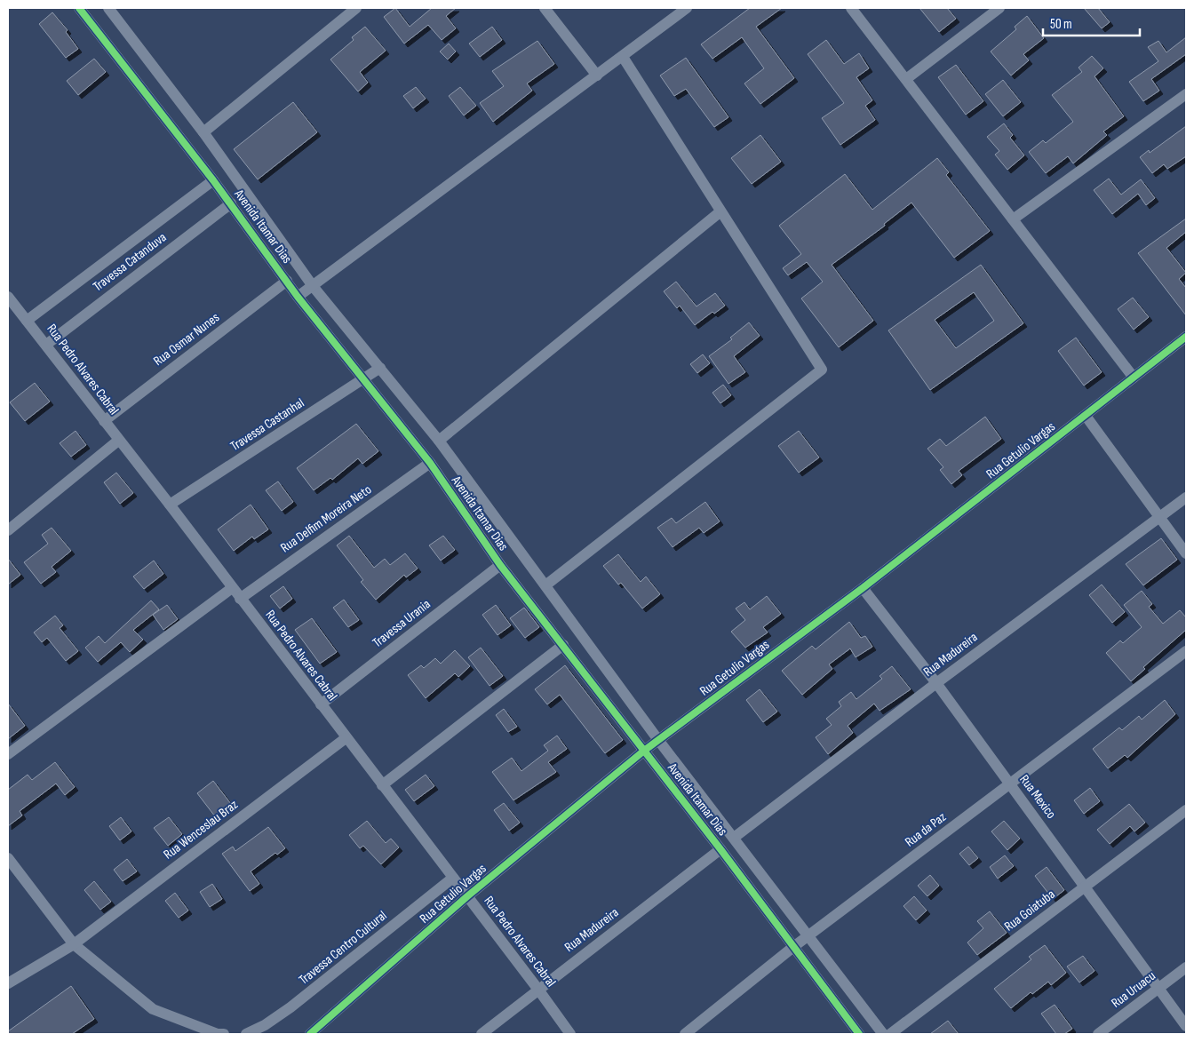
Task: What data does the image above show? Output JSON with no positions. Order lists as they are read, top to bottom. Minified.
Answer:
{"streets":{"street":["Avenida Itamar Dias","Travessa Catanduva","Rua Osmar Nunes","Rua Pedro Alvares Cabral","Travessa Castanhal","Rua Getulio Vargas","Rua Delfim Moreira Neto","Travessa Urania","Rua Madureira","Rua Mexico","Rua Wenceslau Braz","Rua da Paz","Rua Goiatuba","Travessa Centro Cultural","Rua Uruacu"]},"crossings":[["Avenida Itamar Dias","Travessa Catanduva"],["Avenida Itamar Dias","Rua Osmar Nunes"],["Avenida Itamar Dias","Travessa Castanhal"],["Avenida Itamar Dias","Rua Getulio Vargas"],["Avenida Itamar Dias","Rua Delfim Moreira Neto"],["Avenida Itamar Dias","Travessa Urania"],["Avenida Itamar Dias","Rua Madureira"],["Avenida Itamar Dias","Rua da Paz"],["Travessa Catanduva","Rua Pedro Alvares Cabral"],["Rua Osmar Nunes","Rua Pedro Alvares Cabral"],["Rua Pedro Alvares Cabral","Travessa Castanhal"],["Rua Pedro Alvares Cabral","Rua Getulio Vargas"],["Rua Pedro Alvares Cabral","Rua Delfim Moreira Neto"],["Rua Pedro Alvares Cabral","Travessa Urania"],["Rua Pedro Alvares Cabral","Rua Madureira"],["Rua Pedro Alvares Cabral","Rua Wenceslau Braz"],["Rua Pedro Alvares Cabral","Travessa Centro Cultural"],["Rua Getulio Vargas","Rua Mexico"],["Rua Madureira","Rua Mexico"],["Rua Mexico","Rua da Paz"],["Rua Mexico","Rua Goiatuba"],["Rua Mexico","Rua Uruacu"]],"scale_bar":"50 m"}
